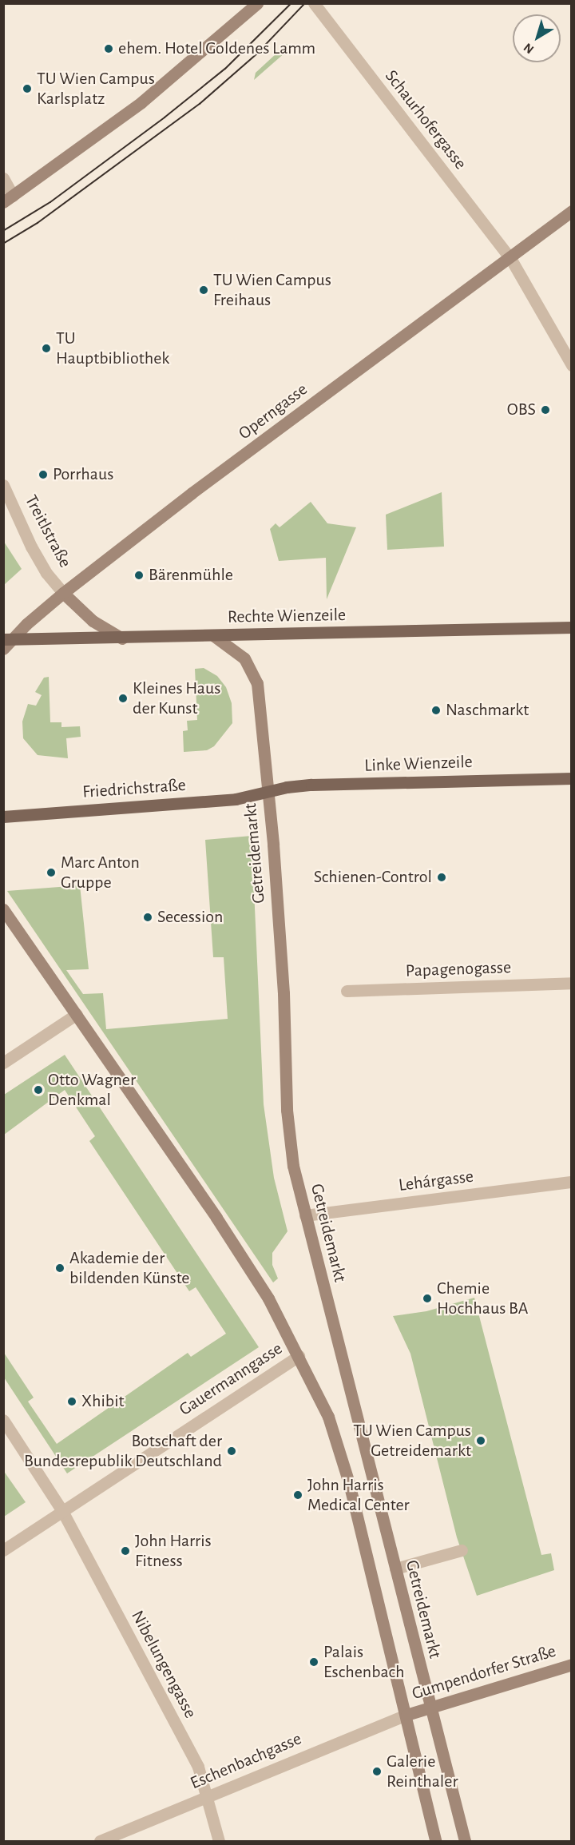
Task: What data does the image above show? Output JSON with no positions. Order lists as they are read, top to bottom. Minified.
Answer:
{"streets":{"main road":["Operngasse","Rechte Wienzeile","Linke Wienzeile","Friedrichstraße","Getreidemarkt","Gumpendorfer Straße"],"street":["Schaurhofergasse","Treitlstraße","Papagenogasse","Lehárgasse","Gauermanngasse","Nibelungengasse","Eschenbachgasse"]},"crossings":[["Schaurhofergasse","Operngasse"],["Operngasse","Treitlstraße"],["Operngasse","Rechte Wienzeile"],["Rechte Wienzeile","Getreidemarkt"],["Linke Wienzeile","Friedrichstraße"],["Linke Wienzeile","Getreidemarkt"],["Friedrichstraße","Getreidemarkt"],["Getreidemarkt","Lehárgasse"],["Getreidemarkt","Gumpendorfer Straße"],["Gauermanngasse","Nibelungengasse"],["Nibelungengasse","Eschenbachgasse"],["Gumpendorfer Straße","Eschenbachgasse"]],"places":["ehem. Hotel Goldenes Lamm","TU Wien Campus Karlsplatz","TU Wien Campus Freihaus","TU Hauptbibliothek","OBS","Porrhaus","Bärenmühle","Kleines Haus der Kunst","Naschmarkt","Marc Anton Gruppe","Schienen-Control","Secession","Otto Wagner Denkmal","Akademie der bildenden Künste","Chemie Hochhaus BA","Xhibit","TU Wien Campus Getreidemarkt","Botschaft der Bundesrepublik Deutschland","John Harris Medical Center","John Harris Fitness","Palais Eschenbach","Galerie Reinthaler"],"north":"bottom left"}
